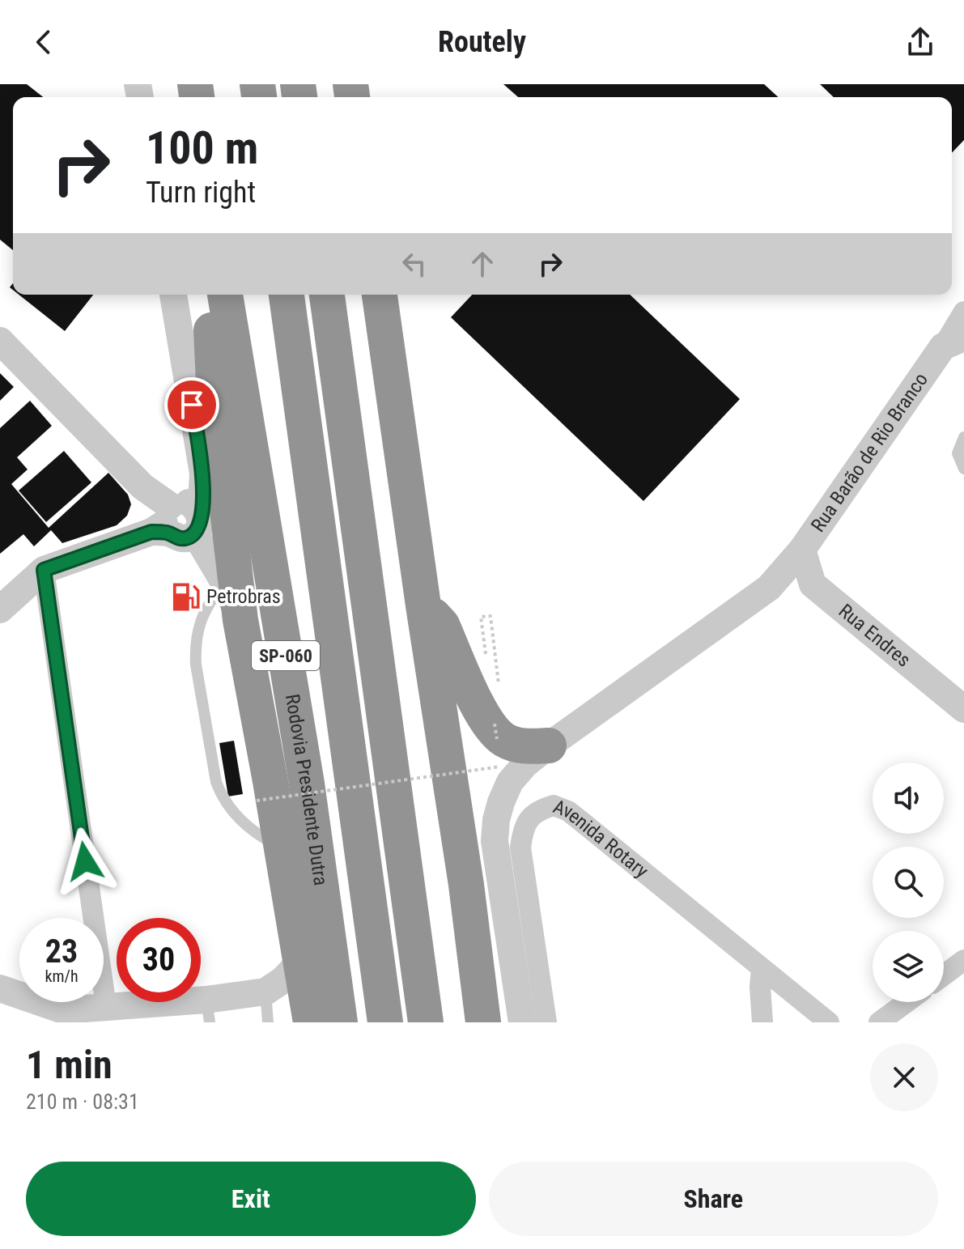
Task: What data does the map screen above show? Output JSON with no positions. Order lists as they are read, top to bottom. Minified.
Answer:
{"streets":{"highway":["SP-060","Rodovia Presidente Dutra"],"street":["Rua Barão de Rio Branco","Rua Endres","Avenida Rotary"]},"places":{"fuel station":["Petrobras"]},"page":{"header":"Routely","turn":["100 m","Turn right"],"speed":"23 km/h","limit":"30","heading":["1 min","210 m · 08:31"],"buttons":["Exit","Share"]}}
